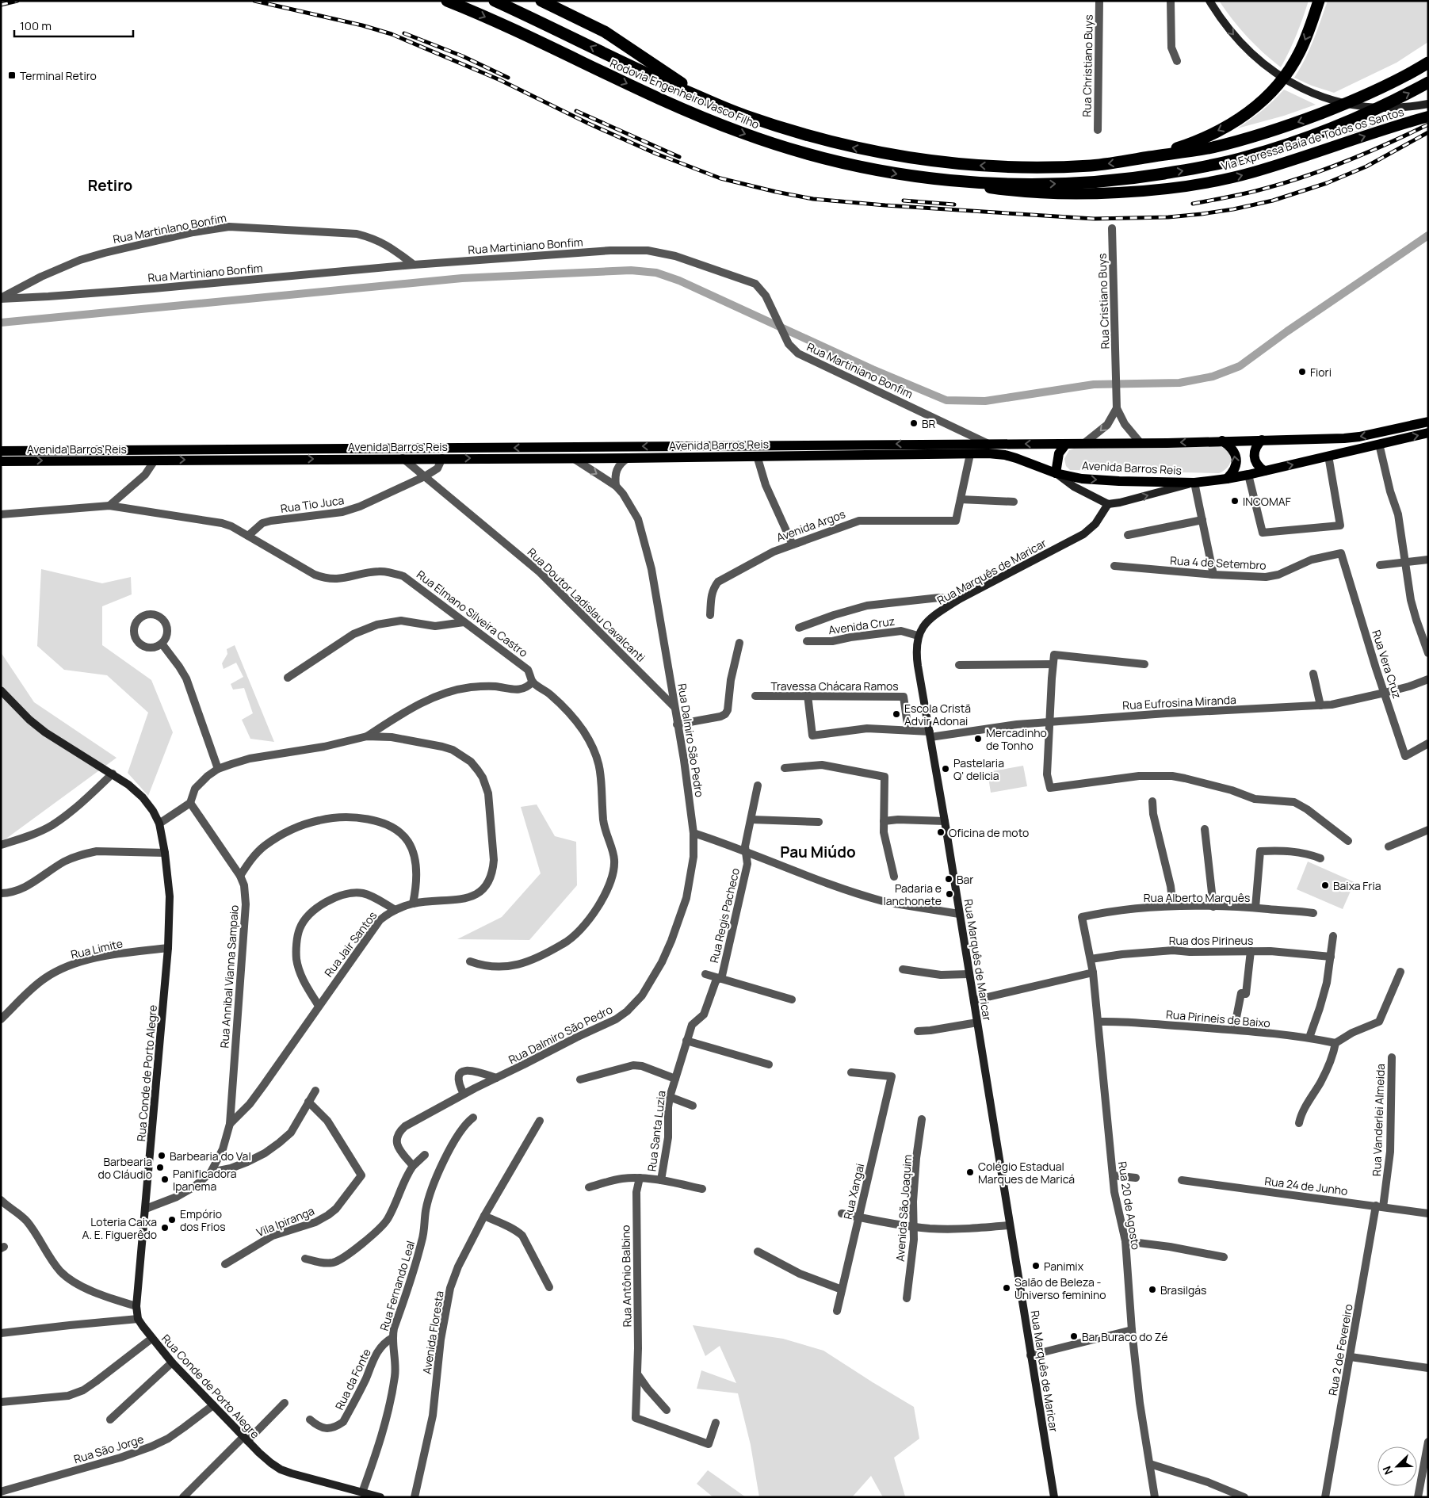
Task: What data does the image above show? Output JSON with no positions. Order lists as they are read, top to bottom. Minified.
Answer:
{"streets":{"highway":["Rodovia Engenheiro Vasco Filho","Via Expressa Baía de Todos os Santos"],"main road":["Avenida Barros Reis","Rua Marquês de Maricar","Rua Conde de Porto Alegre"],"street":["Rua Christiano Buys","Rua Martinlano Bonfim","Rua Martiniano Bonfim","Rua Cristiano Buys","Rua Tio Juca","Avenida Argos","Rua 4 de Setembro","Rua Doutor Ladislau Cavalcanti","Rua Elmano Silveira Castro","Avenida Cruz","Rua Vera Cruz","Travessa Chácara Ramos","Rua Eufrosina Miranda","Rua Dalmiro São Pedro","Rua Alberto Marquês","Rua Regis Pacheco","Rua dos Pirineus","Rua Jair Santos","Rua Limite","Rua Annibal Vianna Sampaio","Rua Pirineis de Baixo","Rua Vanderlei Almeida","Rua Santa Luzia","Rua 24 de Junho","Rua Xangai","Rua 20 de Agosto","Avenida São Joaquim","Vila Ipiranga","Rua Antônio Balbino","Rua Fernando Leal","Avenida Floresta","Rua 2 de Fevereiro","Rua da Fonte","Rua São Jorge"]},"crossings":[["Rodovia Engenheiro Vasco Filho","Via Expressa Baía de Todos os Santos"],["Rua Martinlano Bonfim","Rua Martiniano Bonfim"],["Rua Martiniano Bonfim","Avenida Barros Reis"],["Avenida Barros Reis","Avenida Argos"],["Avenida Barros Reis","Rua Doutor Ladislau Cavalcanti"],["Avenida Barros Reis","Rua Dalmiro São Pedro"],["Rua Tio Juca","Rua Doutor Ladislau Cavalcanti"],["Rua Tio Juca","Rua Elmano Silveira Castro"],["Rua 4 de Setembro","Rua Vera Cruz"],["Rua Marquês de Maricar","Avenida Cruz"],["Rua Marquês de Maricar","Rua Eufrosina Miranda"],["Rua Doutor Ladislau Cavalcanti","Rua Dalmiro São Pedro"],["Rua Vera Cruz","Rua Eufrosina Miranda"],["Rua Alberto Marquês","Rua 20 de Agosto"],["Rua Regis Pacheco","Rua Santa Luzia"],["Rua dos Pirineus","Rua 20 de Agosto"],["Rua Jair Santos","Rua Annibal Vianna Sampaio"],["Rua Limite","Rua Conde de Porto Alegre"],["Rua Pirineis de Baixo","Rua 20 de Agosto"],["Rua Conde de Porto Alegre","Rua Fernando Leal"],["Rua Conde de Porto Alegre","Rua São Jorge"],["Rua Vanderlei Almeida","Rua 24 de Junho"],["Rua Vanderlei Almeida","Rua 2 de Fevereiro"],["Rua 24 de Junho","Rua 2 de Fevereiro"],["Rua Fernando Leal","Rua da Fonte"]],"one_way":["Via Expressa Baía de Todos os Santos"],"districts":["Retiro","Pau Miúdo"],"places":{"transit":["Terminal Retiro"],"other":["Fiori","BR","INCOMAF","Escola Cristã Advir Adonai","Mercadinho de Tonho","Pastelaria Q' delicia","Oficina de moto","Bar","Baixa Fria","Padaria e lanchonete","Barbearia do Val","Barbearia do Cláudio","Colégio Estadual Marques de Maricá","Panificadora Ipanema","Empório dos Frios","Loteria Caixa A. E. Figuerêdo","Panimix","Salão de Beleza - Universo feminino","Brasilgás","Bar Buraco do Zé"]},"scale_bar":"100 m","north":"bottom left"}
